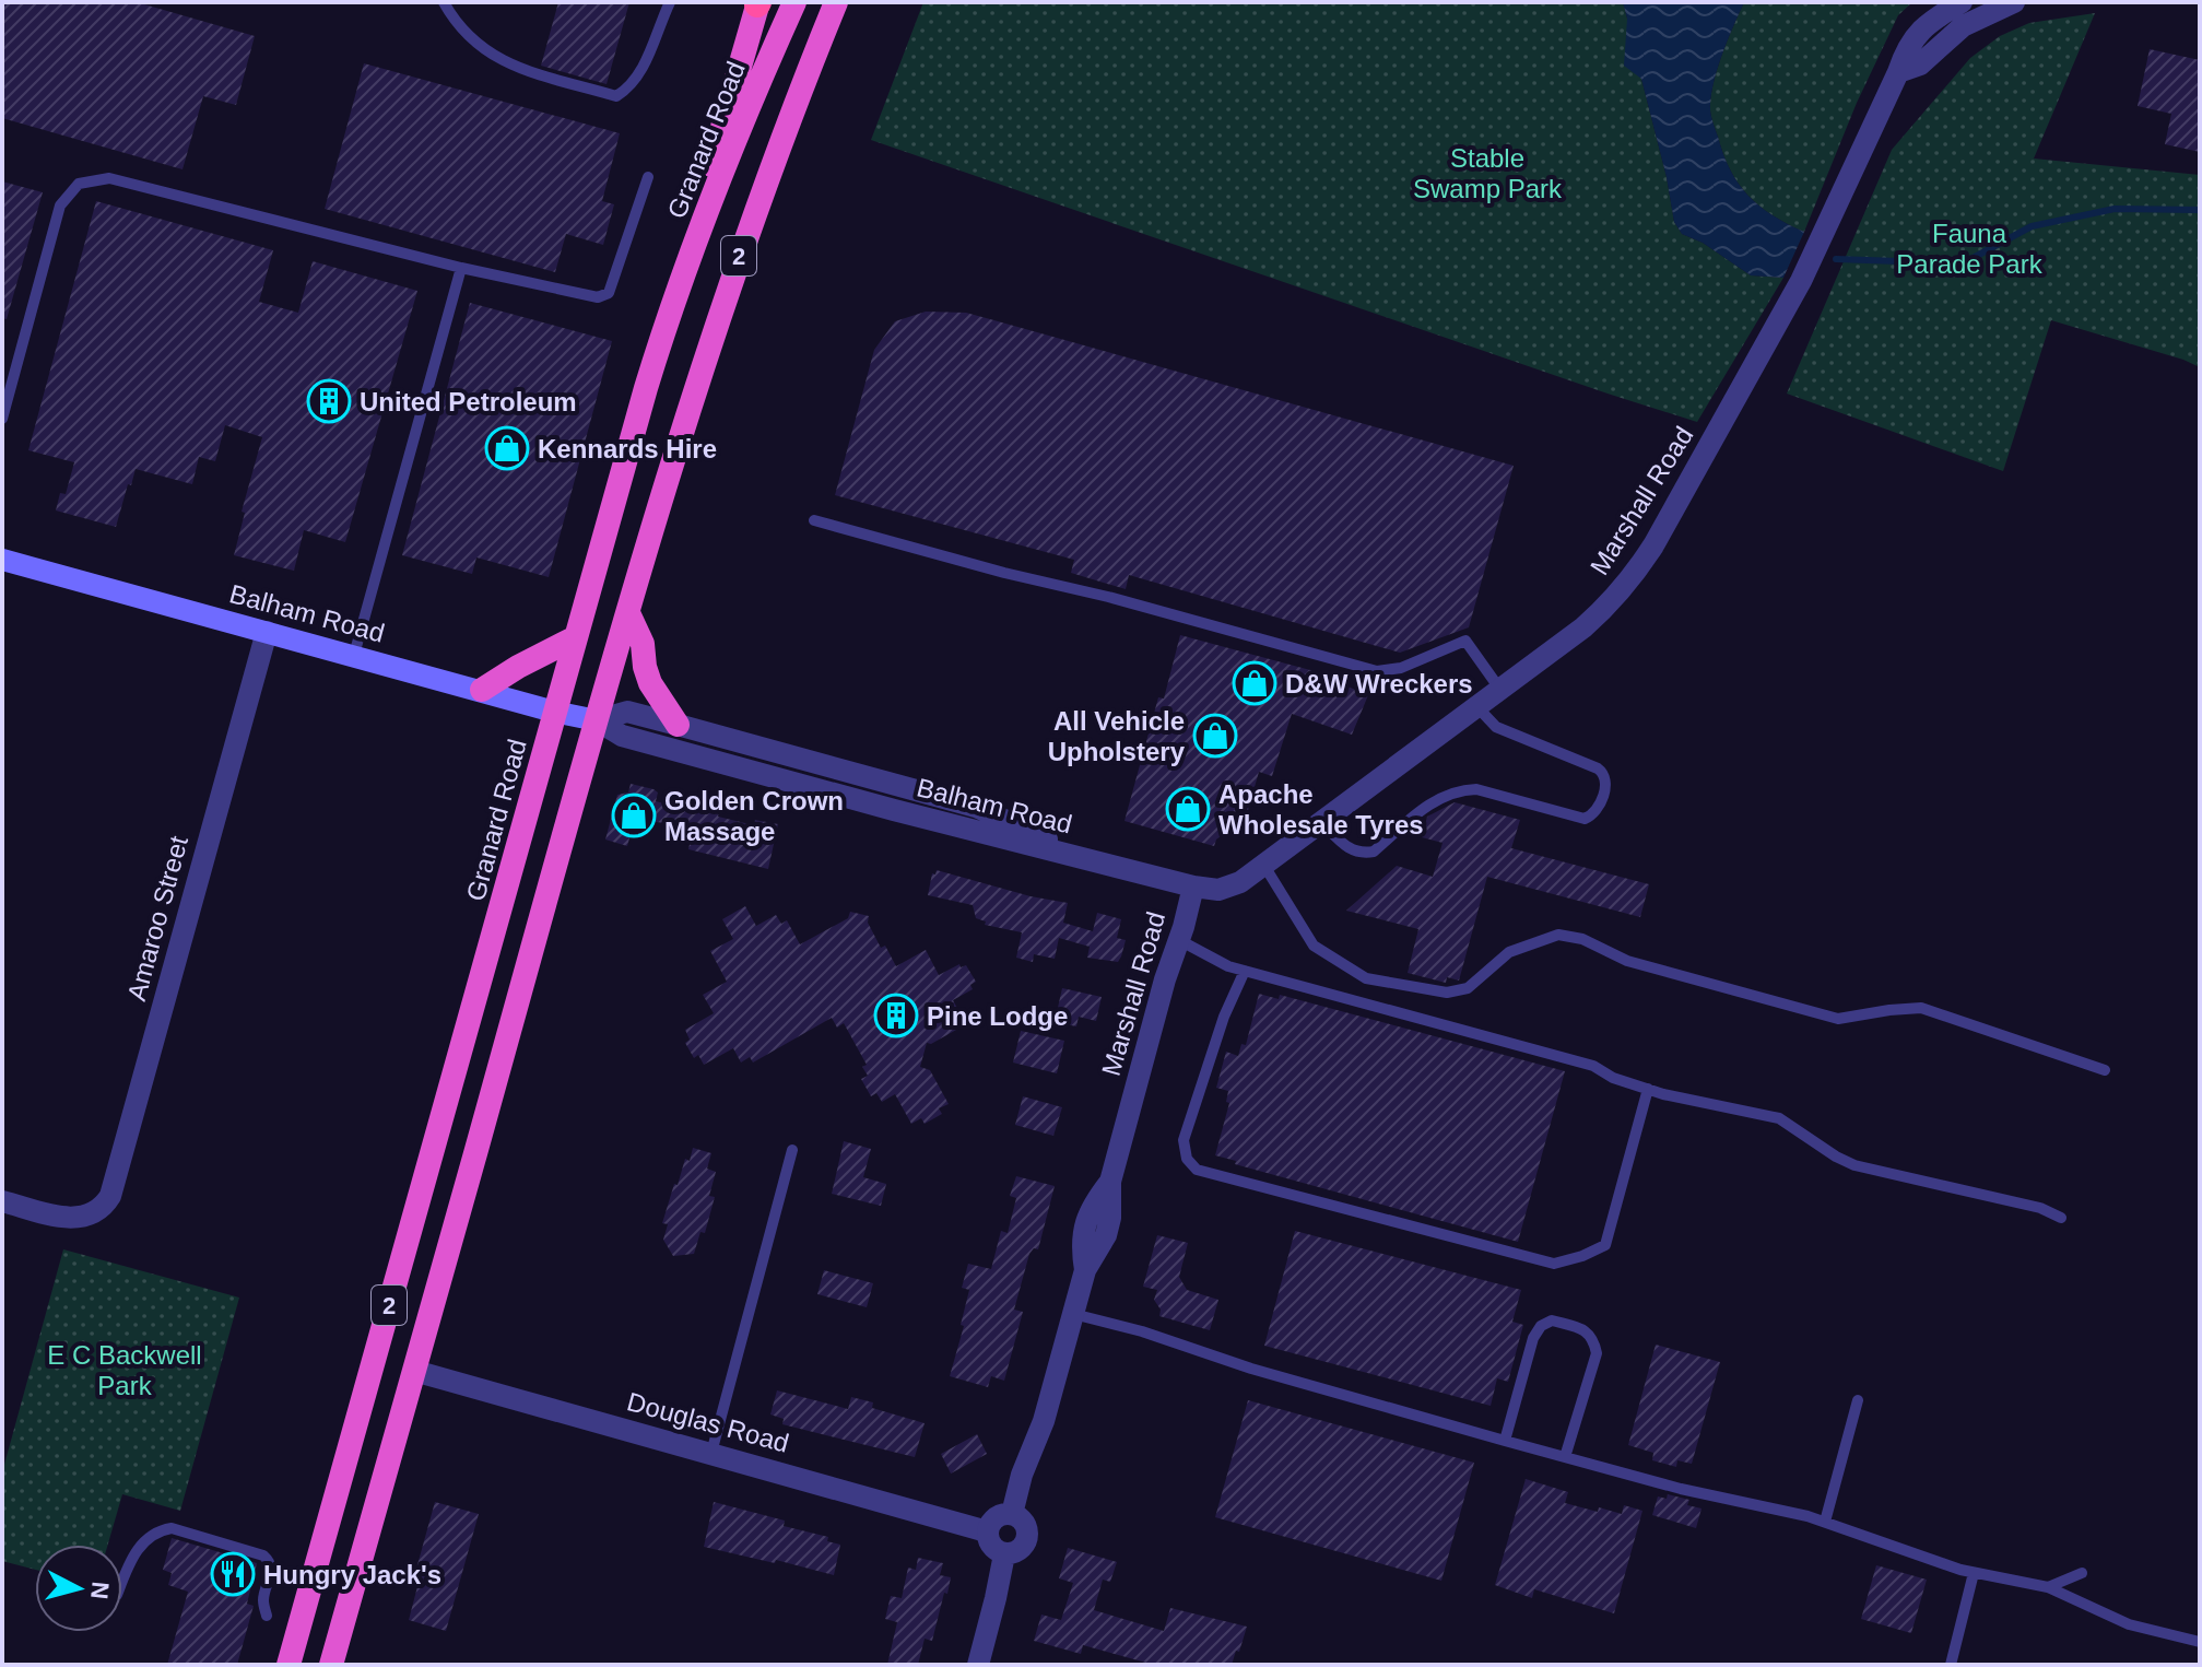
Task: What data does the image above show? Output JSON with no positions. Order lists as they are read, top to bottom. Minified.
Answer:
{"streets":{"highway":["Granard Road","2"],"main road":["Balham Road"],"street":["Marshall Road","Amaroo Street","Douglas Road"]},"crossings":[["Granard Road","Balham Road"],["2","Balham Road"],["2","Douglas Road"],["Marshall Road","Balham Road"],["Marshall Road","Douglas Road"],["Balham Road","Amaroo Street"]],"parks":["Stable Swamp Park","Fauna Parade Park","E C Backwell Park"],"places":{"building":["United Petroleum","Pine Lodge"],"shop":["Kennards Hire","D&W Wreckers","All Vehicle Upholstery","Apache Wholesale Tyres","Golden Crown Massage"],"restaurant":["Hungry Jack's"]},"north":"right"}
